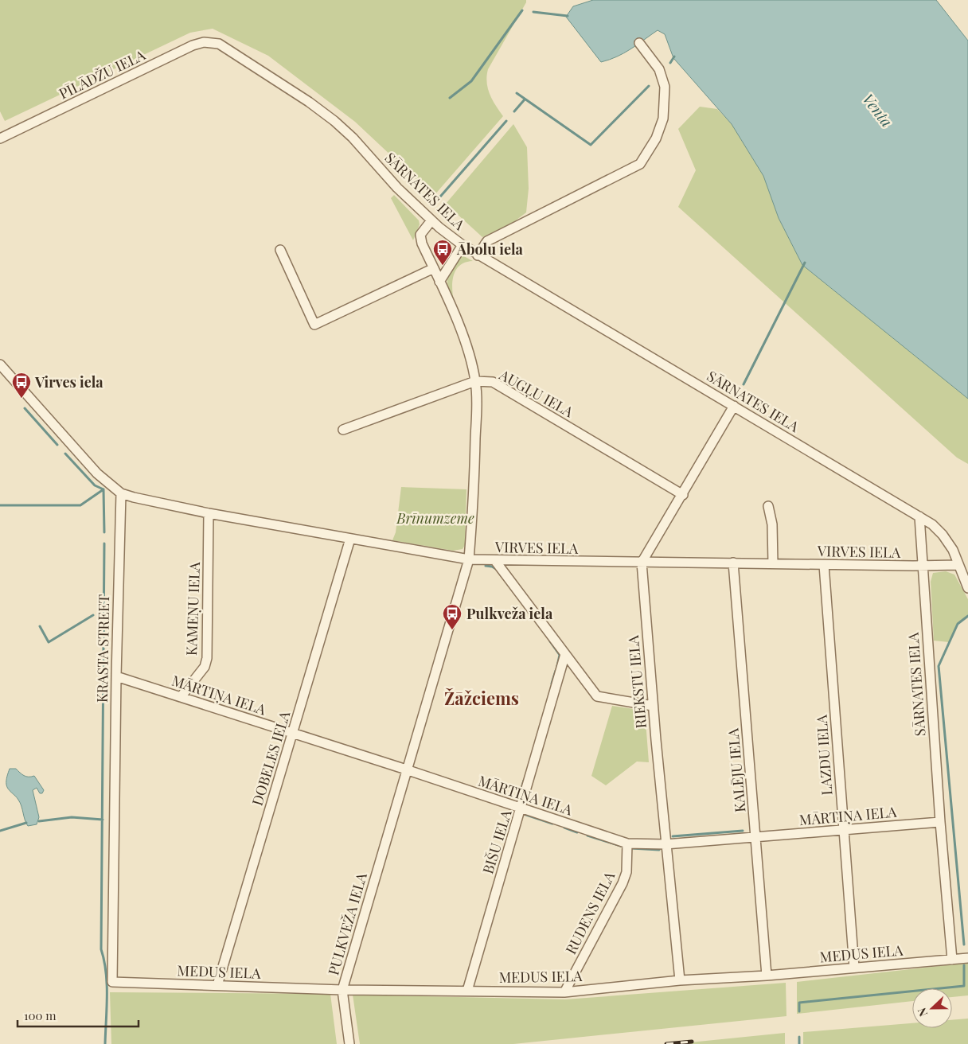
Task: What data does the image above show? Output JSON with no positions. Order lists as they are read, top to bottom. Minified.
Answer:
{"streets":{"street":["PĪLĀDŽU IELA","SĀRNATES IELA","AUGĻU IELA","VIRVES IELA","KAMEŅU IELA","KRASTA STREET","RIEKSTU IELA","MĀRTIŅA IELA","LAZDU IELA","DOBELES IELA","KALĒJU IELA","BIŠU IELA","RUDENS IELA","PULKVEŽA IELA","MEDUS IELA"]},"crossings":[["PĪLĀDŽU IELA","SĀRNATES IELA"],["SĀRNATES IELA","VIRVES IELA"],["SĀRNATES IELA","MĀRTIŅA IELA"],["SĀRNATES IELA","PULKVEŽA IELA"],["SĀRNATES IELA","MEDUS IELA"],["AUGĻU IELA","PULKVEŽA IELA"],["VIRVES IELA","KAMEŅU IELA"],["VIRVES IELA","KRASTA STREET"],["VIRVES IELA","RIEKSTU IELA"],["VIRVES IELA","LAZDU IELA"],["VIRVES IELA","DOBELES IELA"],["VIRVES IELA","KALĒJU IELA"],["VIRVES IELA","PULKVEŽA IELA"],["KAMEŅU IELA","MĀRTIŅA IELA"],["KRASTA STREET","MĀRTIŅA IELA"],["KRASTA STREET","MEDUS IELA"],["RIEKSTU IELA","MĀRTIŅA IELA"],["RIEKSTU IELA","MEDUS IELA"],["MĀRTIŅA IELA","LAZDU IELA"],["MĀRTIŅA IELA","DOBELES IELA"],["MĀRTIŅA IELA","KALĒJU IELA"],["MĀRTIŅA IELA","BIŠU IELA"],["MĀRTIŅA IELA","RUDENS IELA"],["MĀRTIŅA IELA","PULKVEŽA IELA"],["LAZDU IELA","MEDUS IELA"],["DOBELES IELA","MEDUS IELA"],["KALĒJU IELA","MEDUS IELA"],["BIŠU IELA","MEDUS IELA"],["RUDENS IELA","MEDUS IELA"],["PULKVEŽA IELA","MEDUS IELA"]],"districts":["Žāžciems"],"water":["Venta"],"parks":["Brīnumzeme"],"places":{"bus stop":["Ābolu iela","Virves iela","Pulkveža iela"]},"scale_bar":"100 m","north":"left"}
